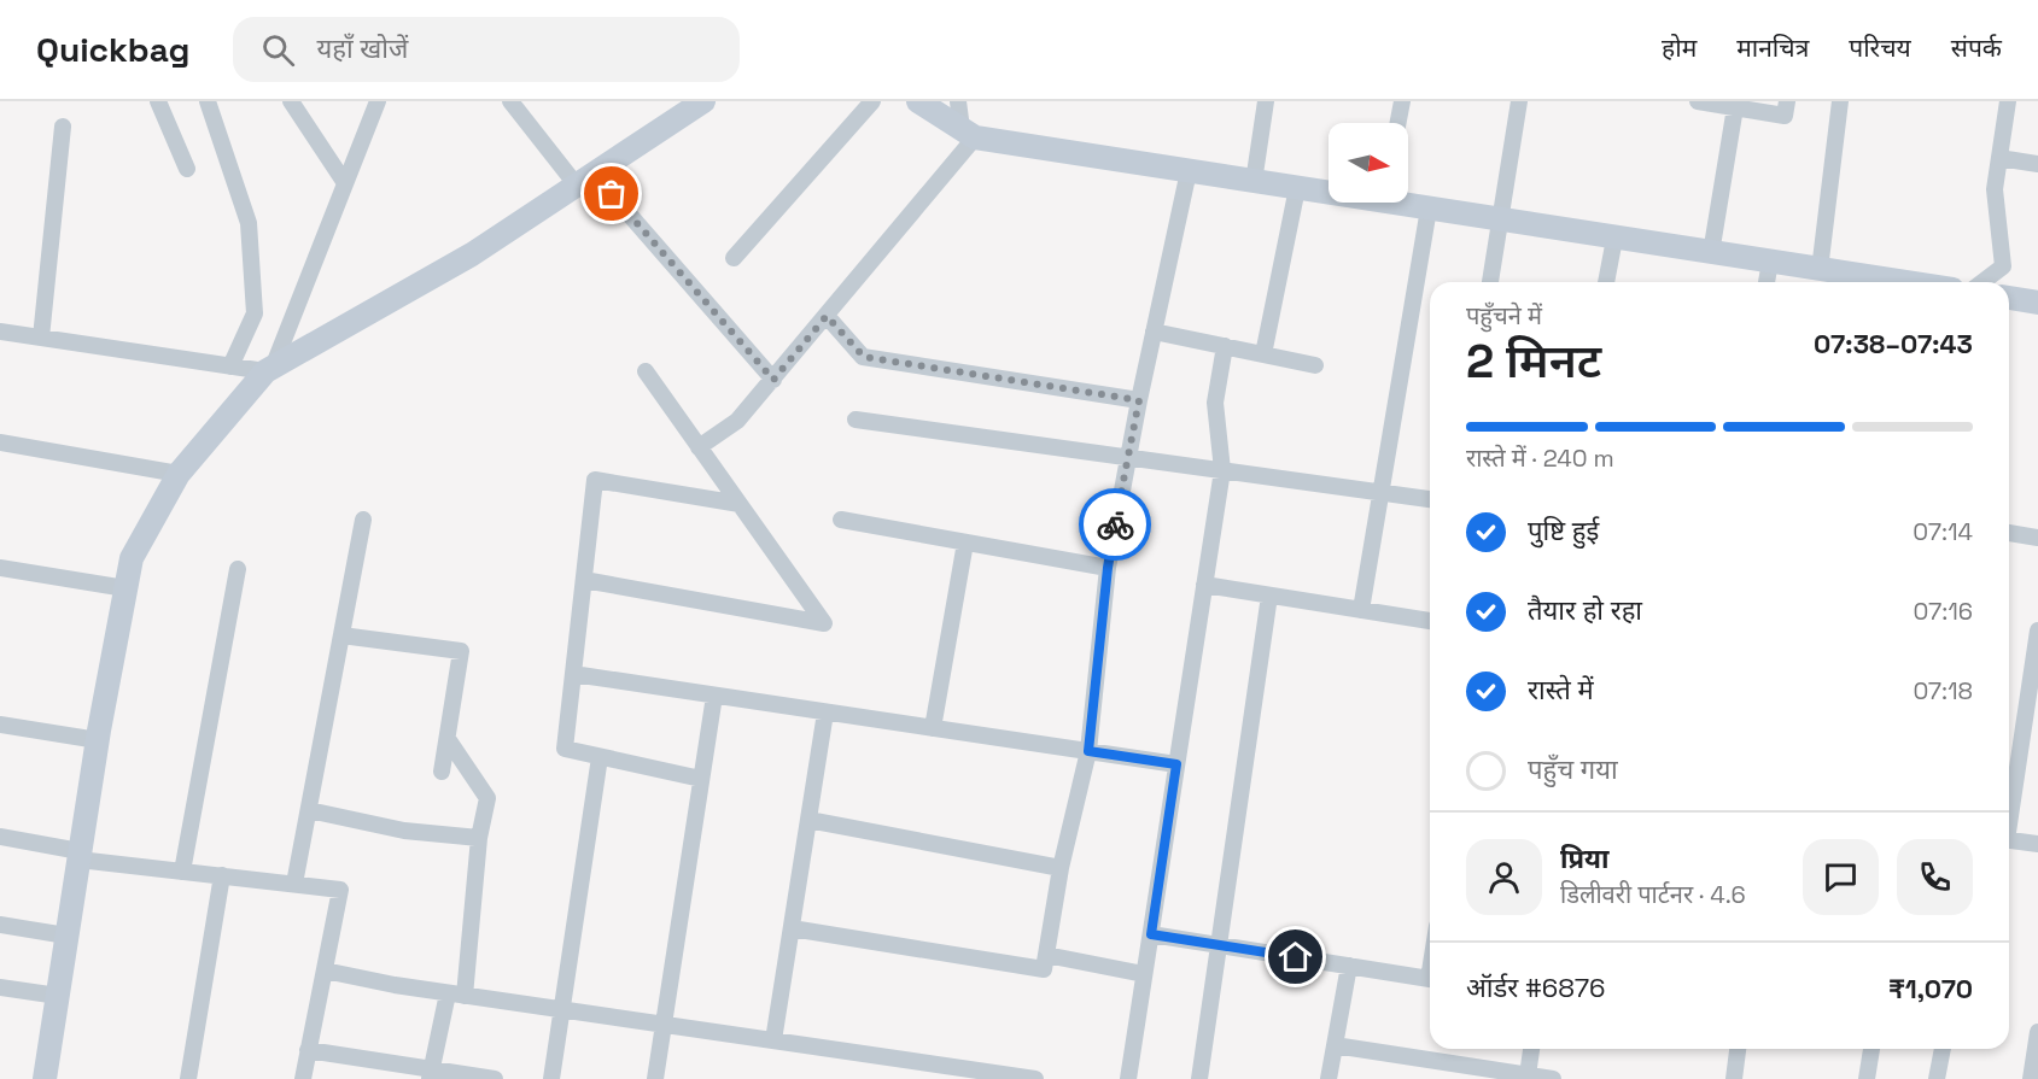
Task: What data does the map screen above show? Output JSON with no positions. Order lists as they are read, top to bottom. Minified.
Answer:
{"north":"right","page":{"header":"Quickbag","search":"यहाँ खोजें","nav":["होम","मानचित्र","परिचय","संपर्क"],"heading":["2 मिनट","पहुँचने में","07:38–07:43"],"panel":["प्रिया","डिलीवरी पार्टनर · 4.6","ऑर्डर #6876","₹1,070"],"bar":"रास्ते में · 240 m","list":[["पुष्टि हुई","07:14"],["तैयार हो रहा","07:16"],["रास्ते में","07:18"],"पहुँच गया"]}}
